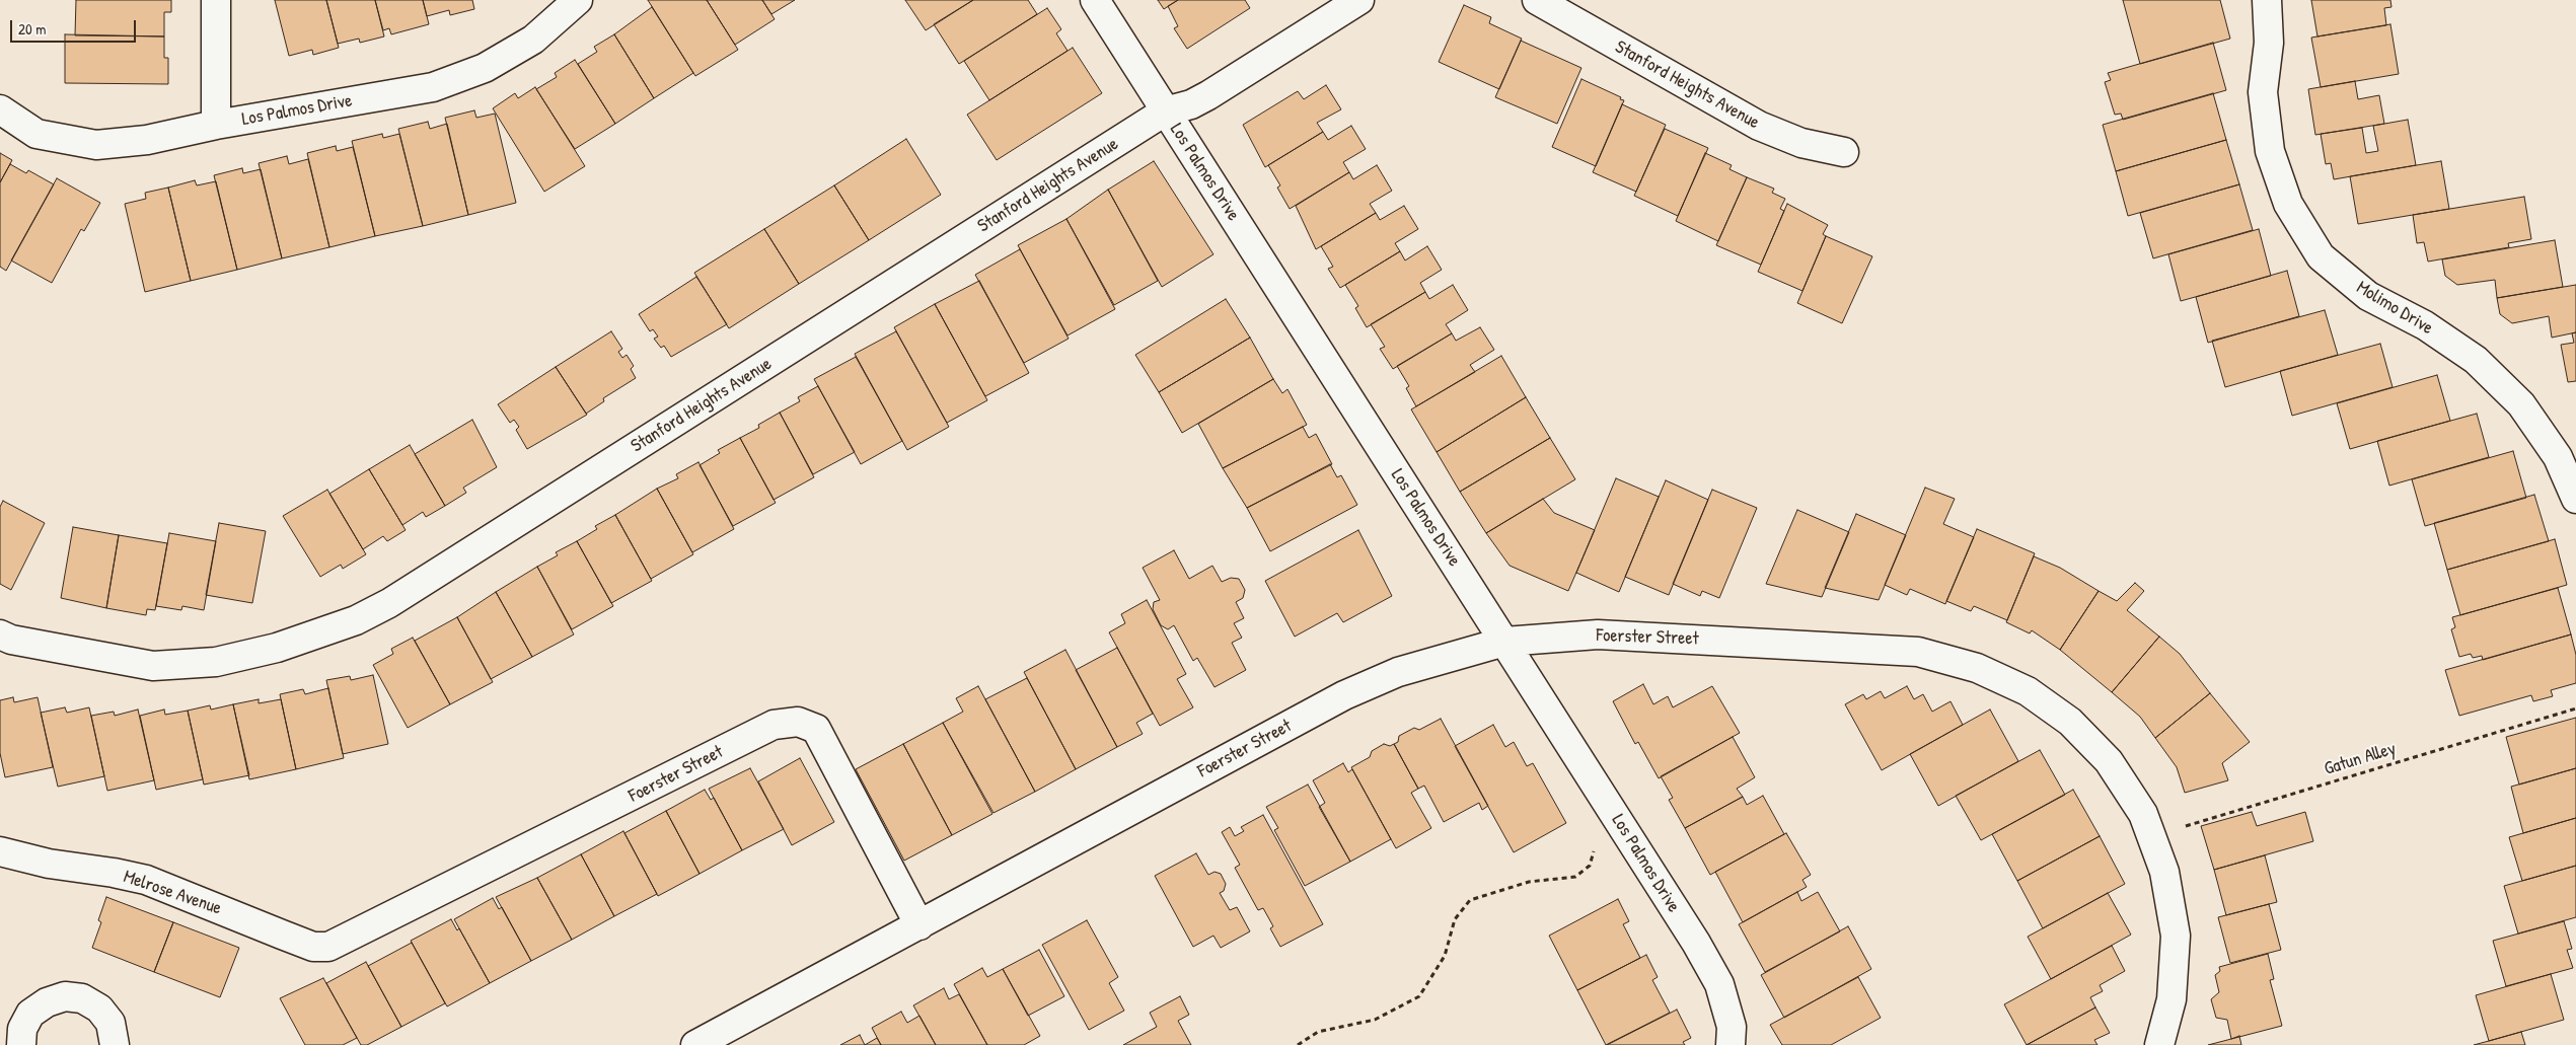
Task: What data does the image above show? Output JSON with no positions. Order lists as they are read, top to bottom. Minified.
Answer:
{"streets":{"street":["Stanford Heights Avenue","Los Palmos Drive","Molimo Drive","Foerster Street","Melrose Avenue"],"path":["Gatun Alley"]},"crossings":[["Stanford Heights Avenue","Los Palmos Drive"],["Los Palmos Drive","Foerster Street"],["Foerster Street","Gatun Alley"],["Foerster Street","Melrose Avenue"]],"scale_bar":"20 m"}
